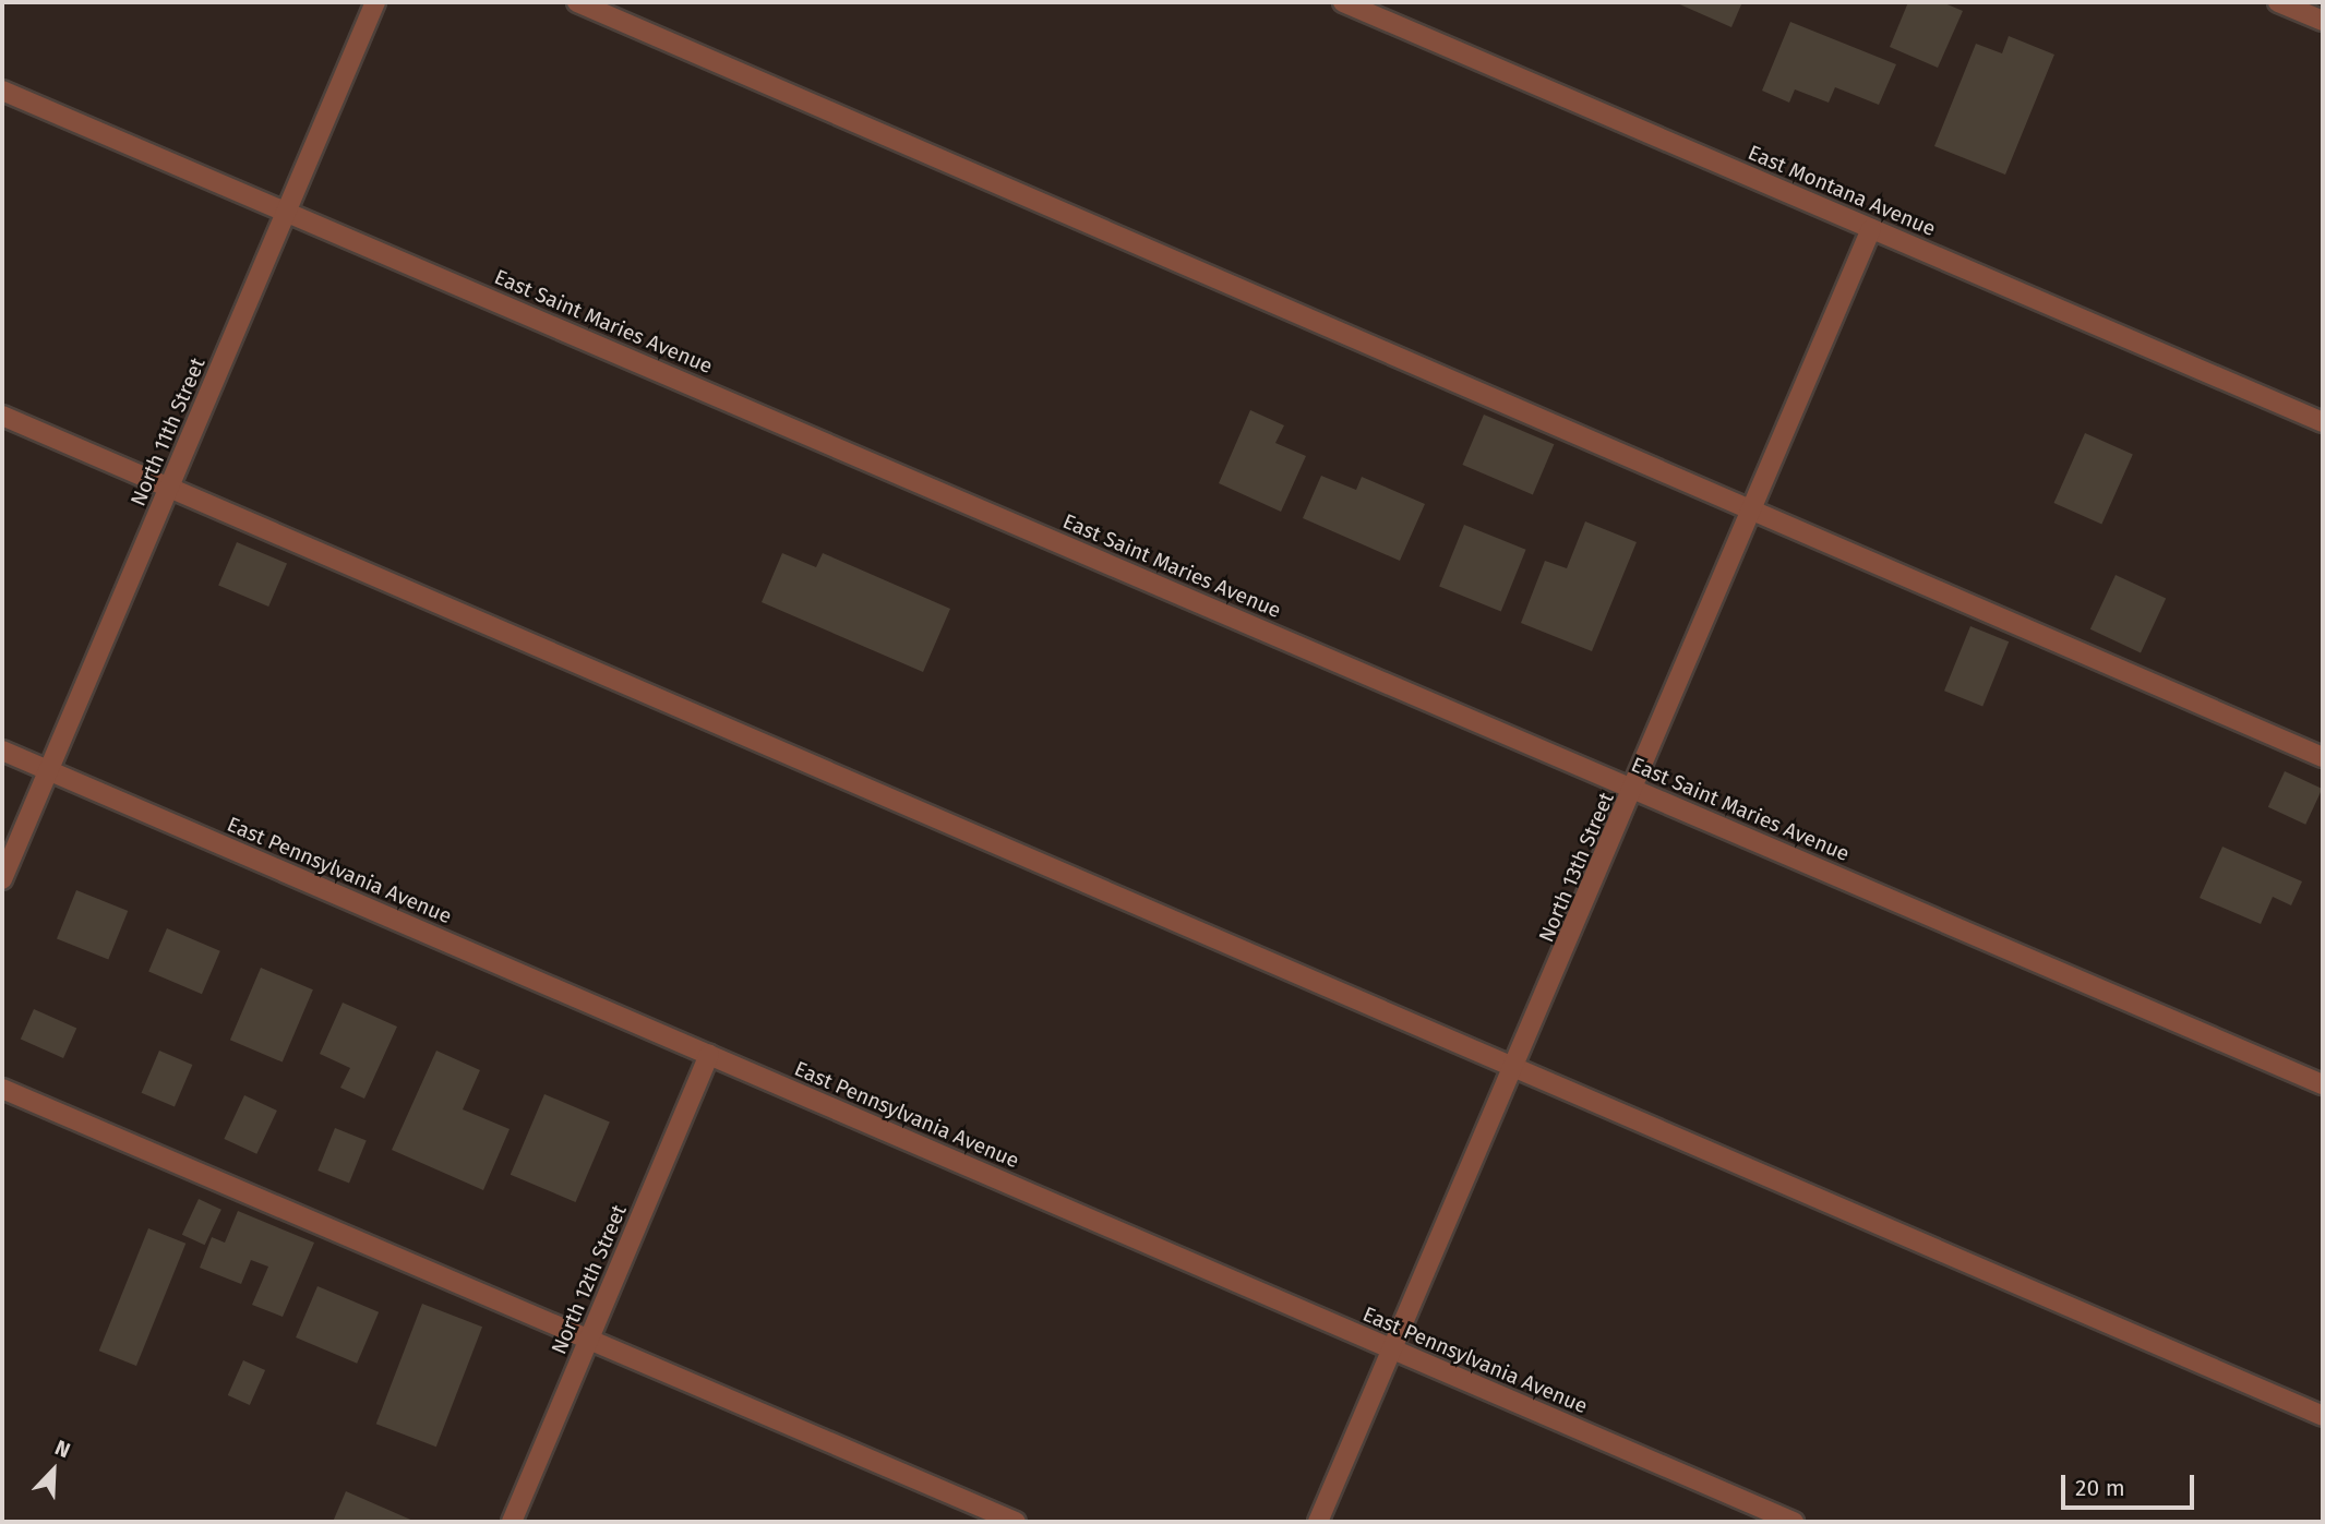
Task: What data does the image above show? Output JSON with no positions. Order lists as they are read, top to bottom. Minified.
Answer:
{"streets":{"street":["East Montana Avenue","East Saint Maries Avenue","North 11th Street","North 13th Street","East Pennsylvania Avenue","North 12th Street"]},"crossings":[["East Montana Avenue","North 13th Street"],["East Saint Maries Avenue","North 11th Street"],["East Saint Maries Avenue","North 13th Street"],["North 11th Street","East Pennsylvania Avenue"],["North 13th Street","East Pennsylvania Avenue"],["East Pennsylvania Avenue","North 12th Street"]],"scale_bar":"20 m","north":"top right"}
